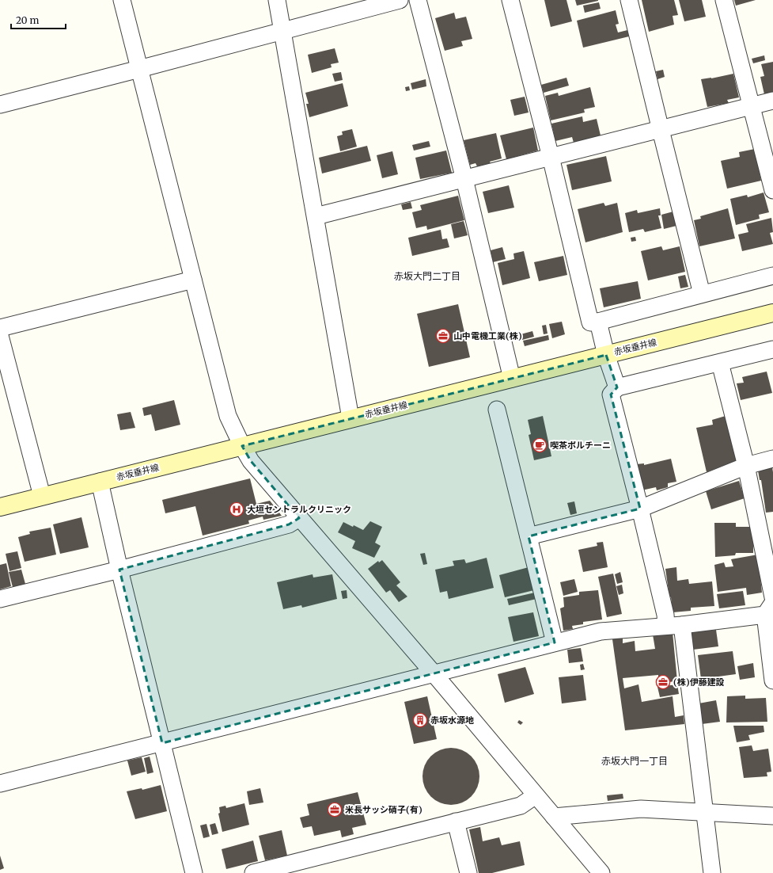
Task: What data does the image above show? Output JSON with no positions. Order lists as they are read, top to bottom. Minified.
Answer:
{"streets":{"main road":["赤坂垂井線"]},"districts":["赤坂大門二丁目","赤坂大門一丁目"],"places":{"office":["山中電機工業(株)","(株)伊藤建設","米長サッシ硝子(有)"],"cafe":["喫茶ポルチーニ"],"hospital":["大垣セントラルクリニック"],"building":["赤坂水源地"]},"scale_bar":"20 m"}
